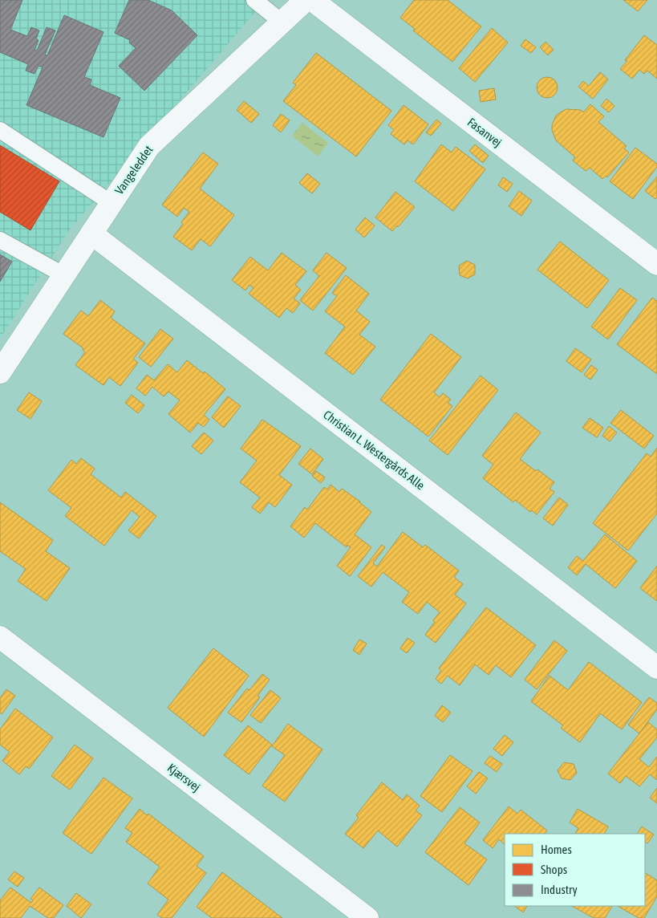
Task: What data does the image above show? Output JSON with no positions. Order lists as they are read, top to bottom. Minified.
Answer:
{"streets":{"street":["Fasanvej","Vangeleddet","Christian L. Westergårds Alle","Kjærsvej"]},"crossings":[["Vangeleddet","Christian L. Westergårds Alle"]],"legend":["Homes","Shops","Industry"]}
